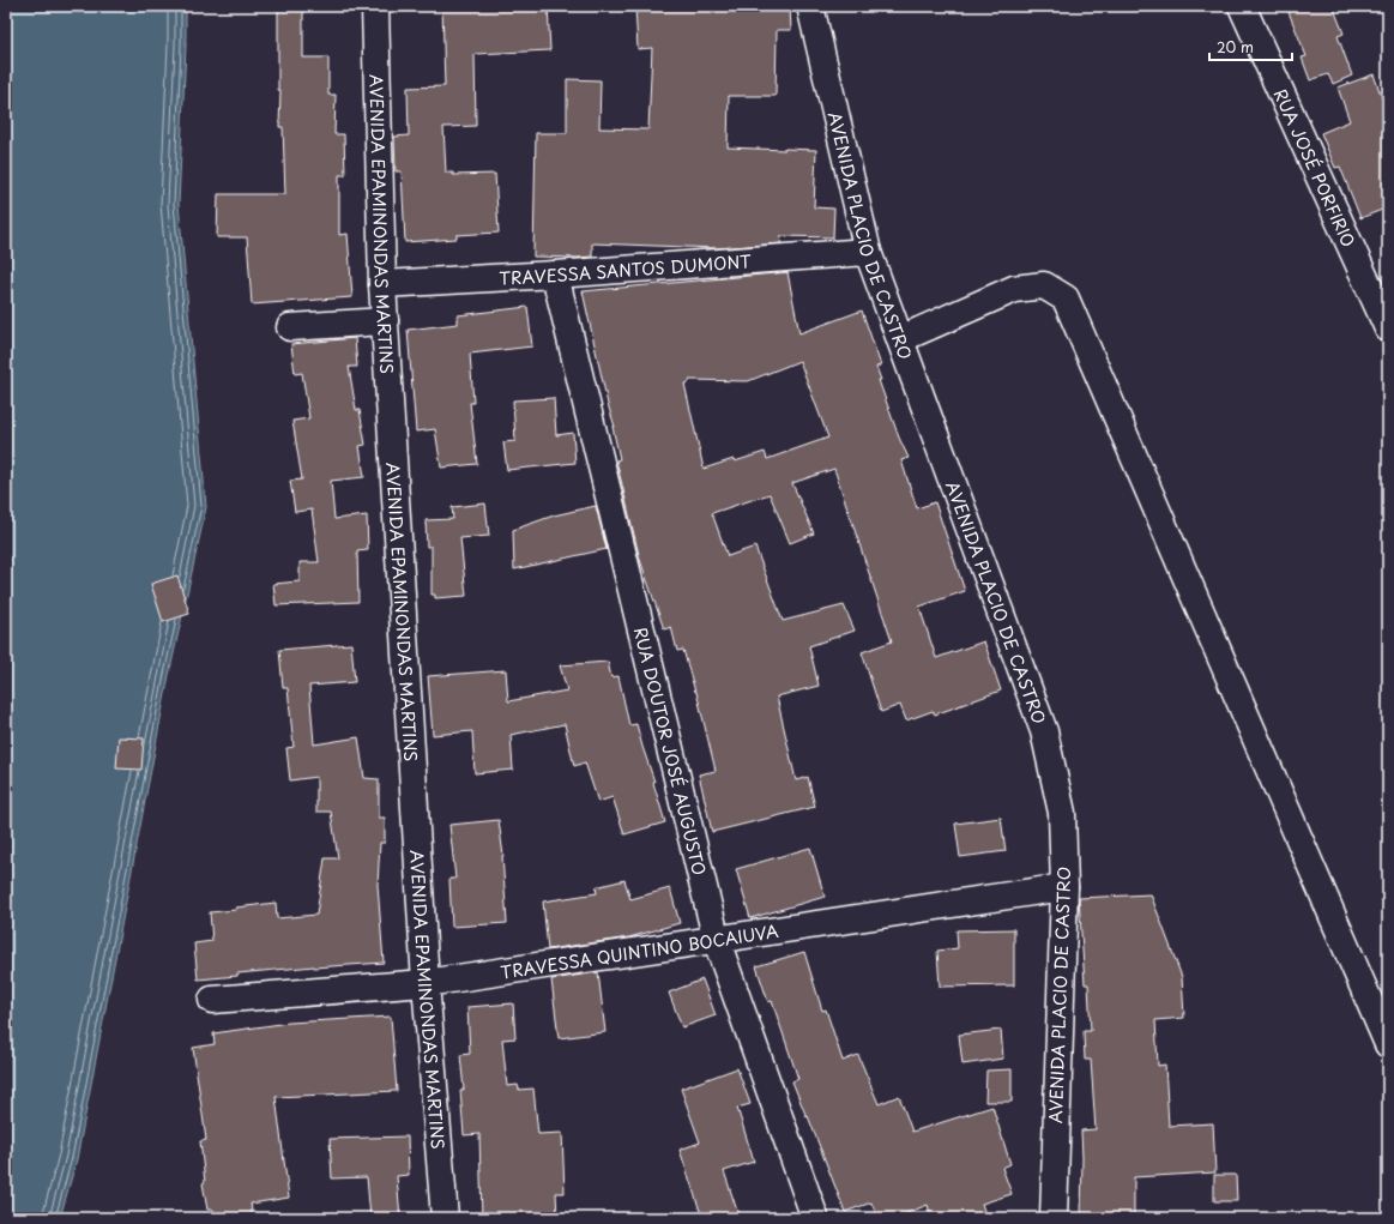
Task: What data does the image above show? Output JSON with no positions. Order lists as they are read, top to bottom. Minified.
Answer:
{"streets":{"street":["RUA JOSÉ PORFIRIO","AVENIDA EPAMINONDAS MARTINS","AVENIDA PLACIO DE CASTRO","TRAVESSA SANTOS DUMONT","RUA DOUTOR JOSÉ AUGUSTO","TRAVESSA QUINTINO BOCAIUVA"]},"crossings":[["AVENIDA EPAMINONDAS MARTINS","TRAVESSA SANTOS DUMONT"],["AVENIDA EPAMINONDAS MARTINS","TRAVESSA QUINTINO BOCAIUVA"],["AVENIDA PLACIO DE CASTRO","TRAVESSA SANTOS DUMONT"],["AVENIDA PLACIO DE CASTRO","TRAVESSA QUINTINO BOCAIUVA"],["TRAVESSA SANTOS DUMONT","RUA DOUTOR JOSÉ AUGUSTO"],["RUA DOUTOR JOSÉ AUGUSTO","TRAVESSA QUINTINO BOCAIUVA"]],"scale_bar":"20 m"}
